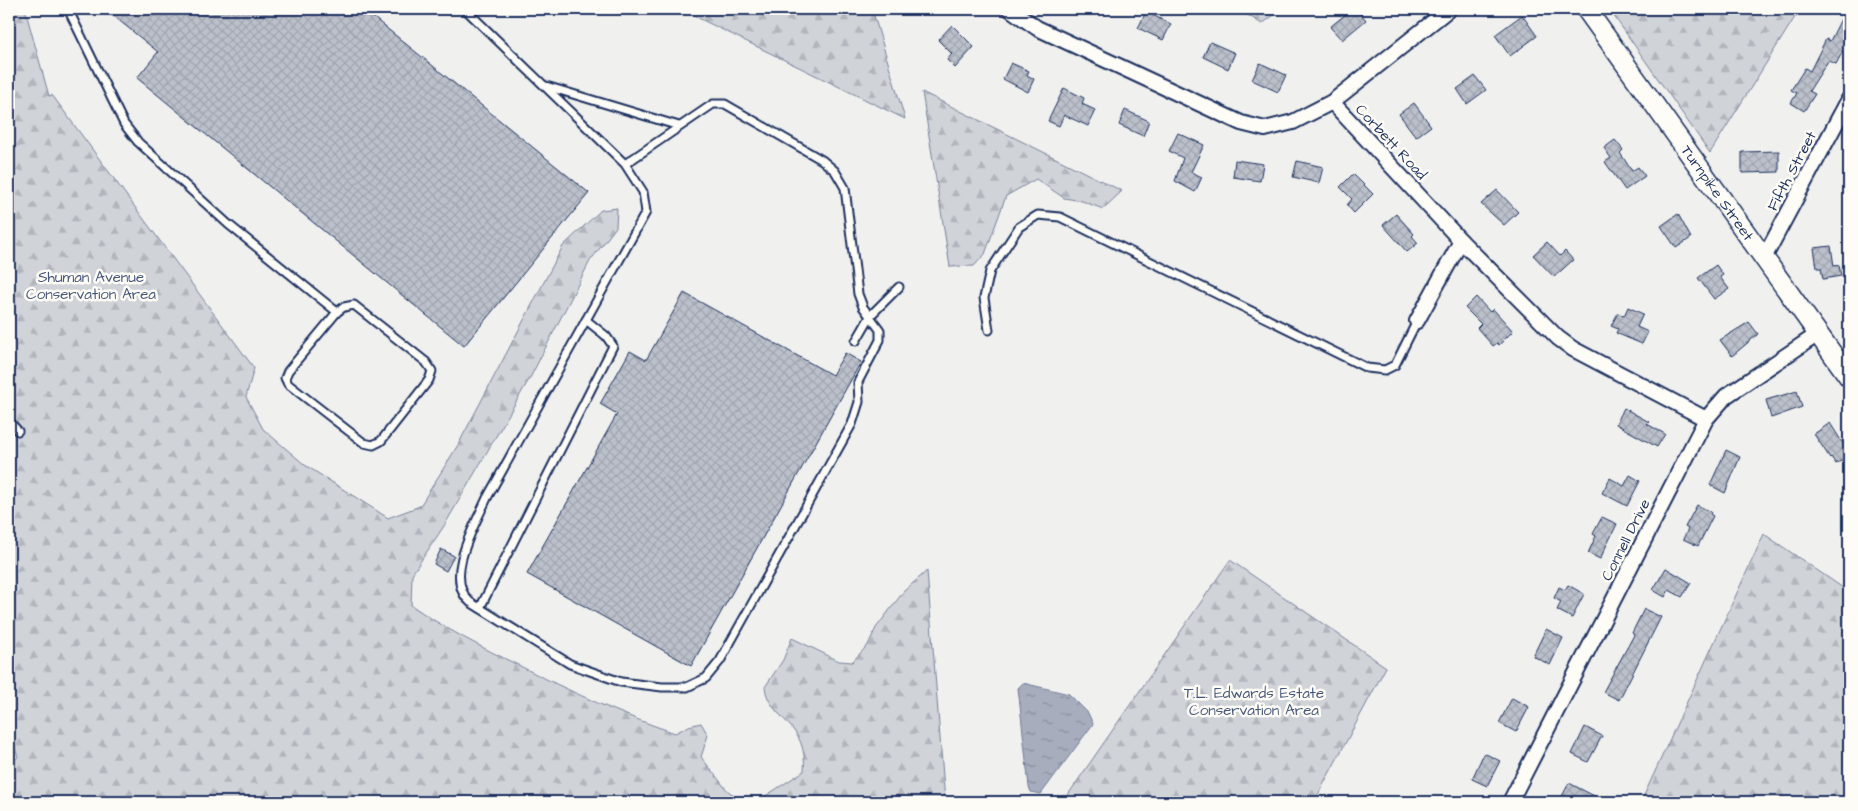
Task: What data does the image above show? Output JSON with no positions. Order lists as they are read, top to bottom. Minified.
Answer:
{"streets":{"street":["Corbett Road","Fifth Street","Turnpike Street","Connell Drive"]},"crossings":[["Corbett Road","Connell Drive"],["Fifth Street","Turnpike Street"],["Turnpike Street","Connell Drive"]],"parks":["Shuman Avenue Conservation Area","T.L. Edwards Estate Conservation Area"]}
